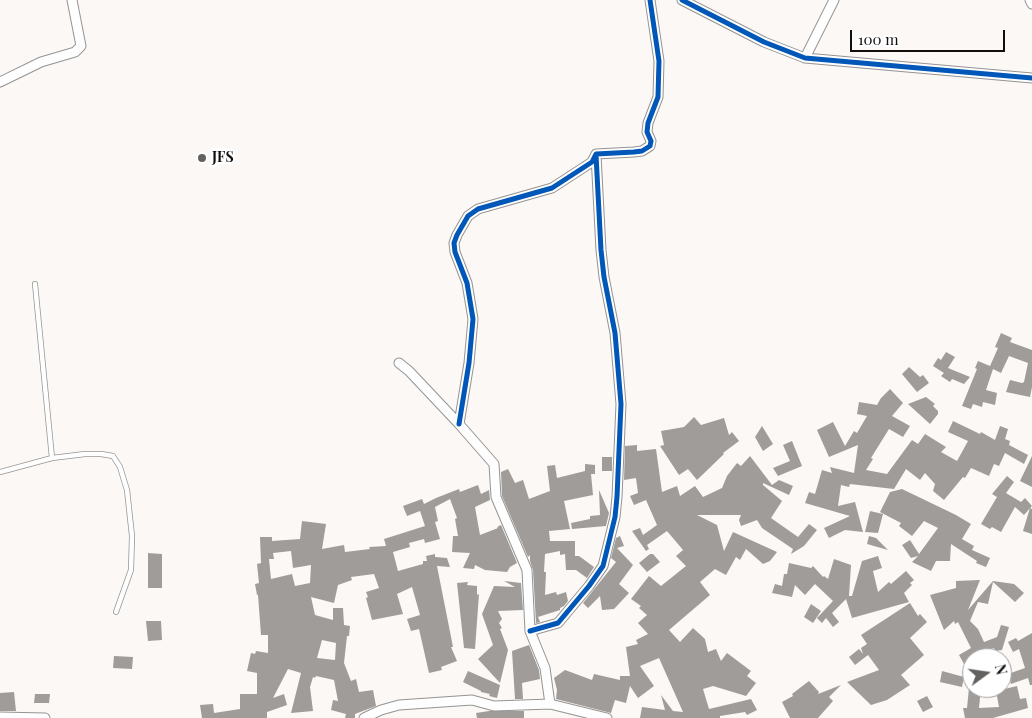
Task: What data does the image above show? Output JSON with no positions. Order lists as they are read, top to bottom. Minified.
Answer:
{"places":["JFS"],"scale_bar":"100 m","north":"right"}
